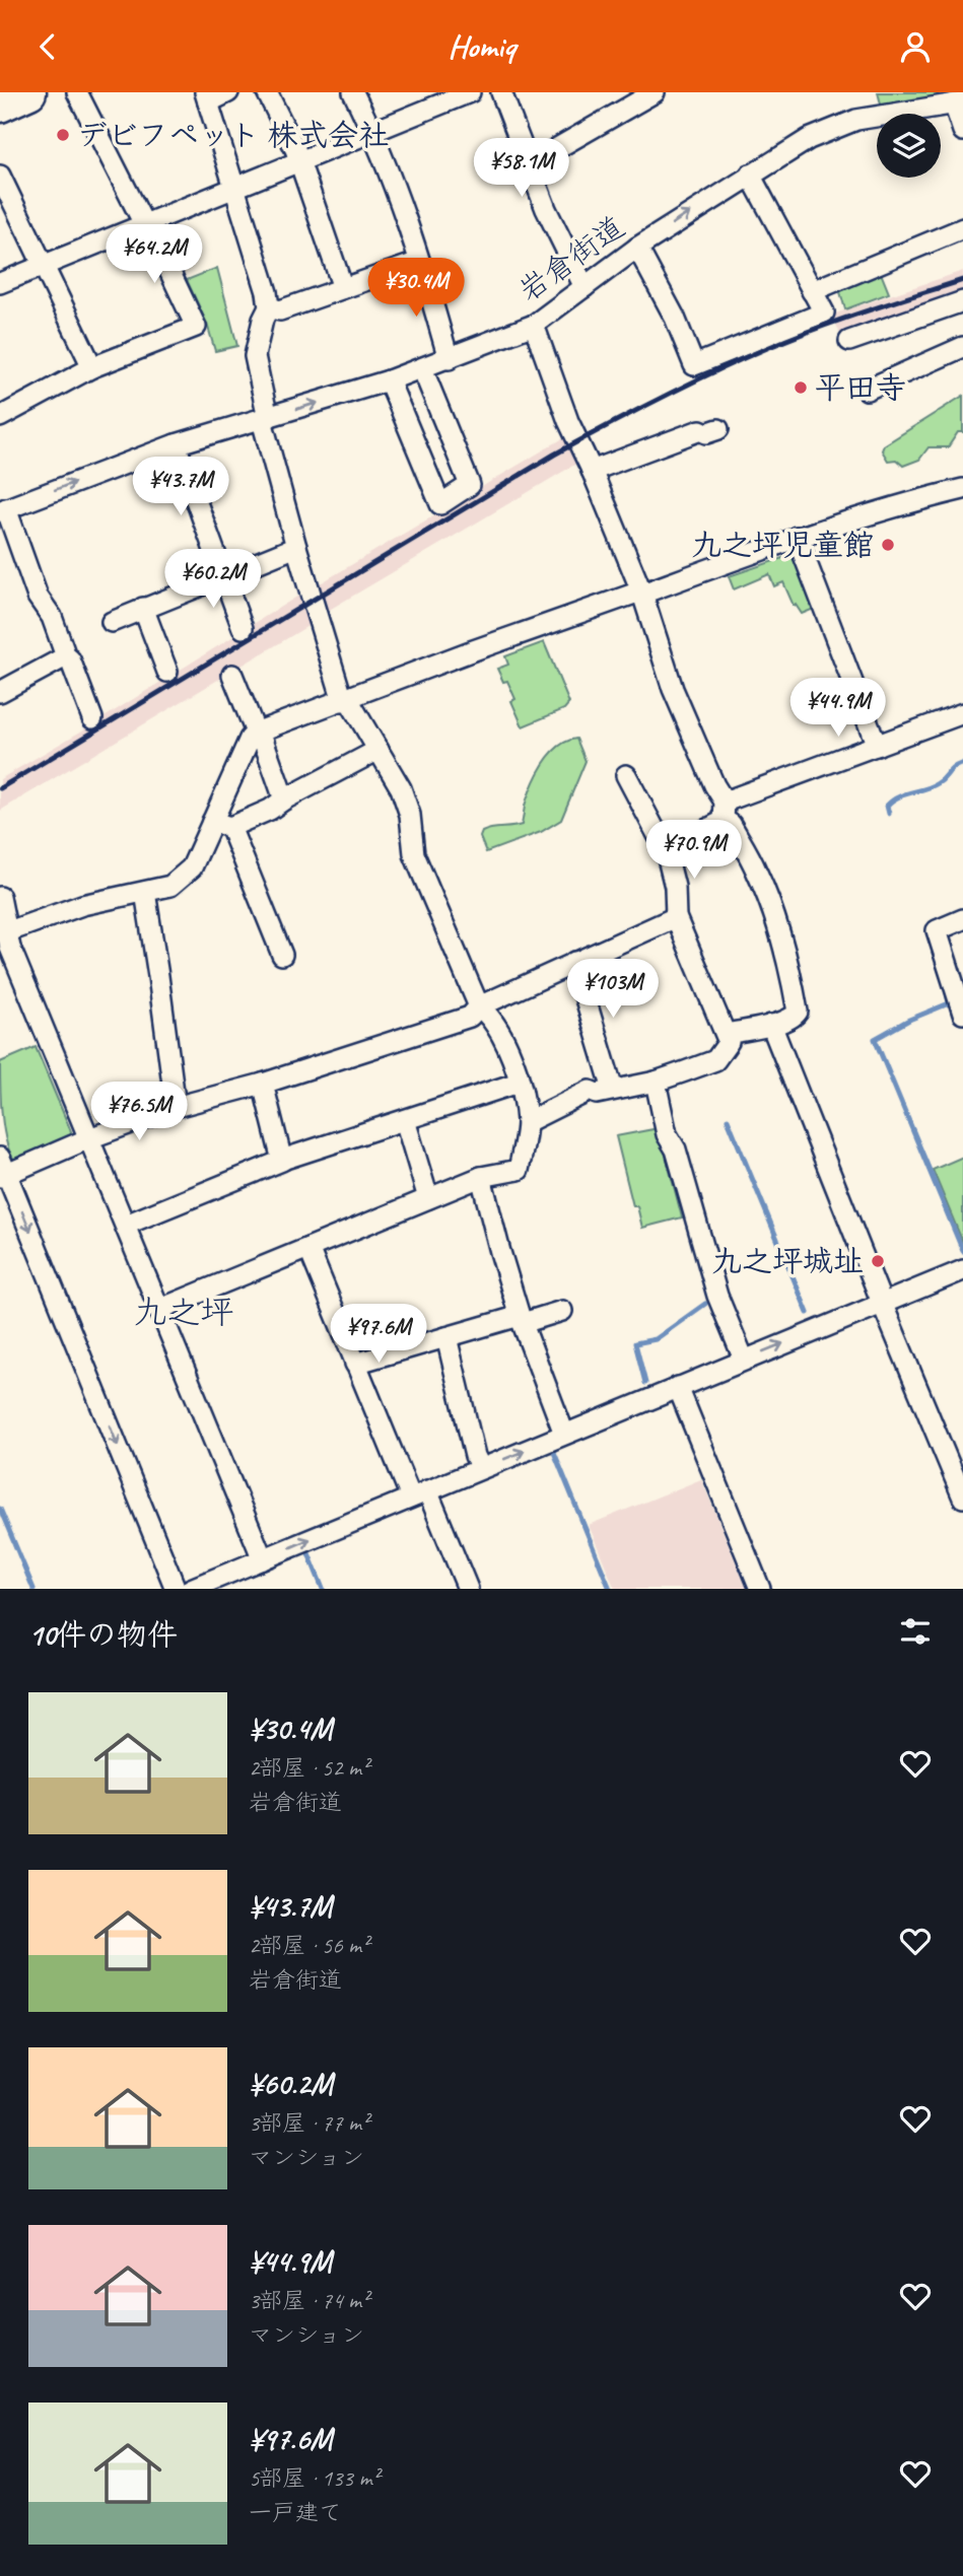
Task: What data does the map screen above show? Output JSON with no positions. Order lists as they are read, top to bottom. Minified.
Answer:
{"streets":{"street":["岩倉街道"]},"districts":["九之坪"],"places":["デビフペット 株式会社","平田寺","九之坪児童館","九之坪城址"],"page":{"header":"Homiq","price":["¥58.1M","¥64.2M","¥30.4M","¥43.7M","¥60.2M","¥44.9M","¥70.9M","¥103M","¥76.5M","¥97.6M"],"heading":"10件の物件","list":[{"name":"¥30.4M","note":"2部屋 · 52 m² · 岩倉街道"},{"name":"¥43.7M","note":"2部屋 · 56 m² · 岩倉街道"},{"name":"¥60.2M","note":"3部屋 · 77 m² · マンション"},{"name":"¥44.9M","note":"3部屋 · 74 m² · マンション"},{"name":"¥97.6M","note":"5部屋 · 133 m² · 一戸建て"}]}}
